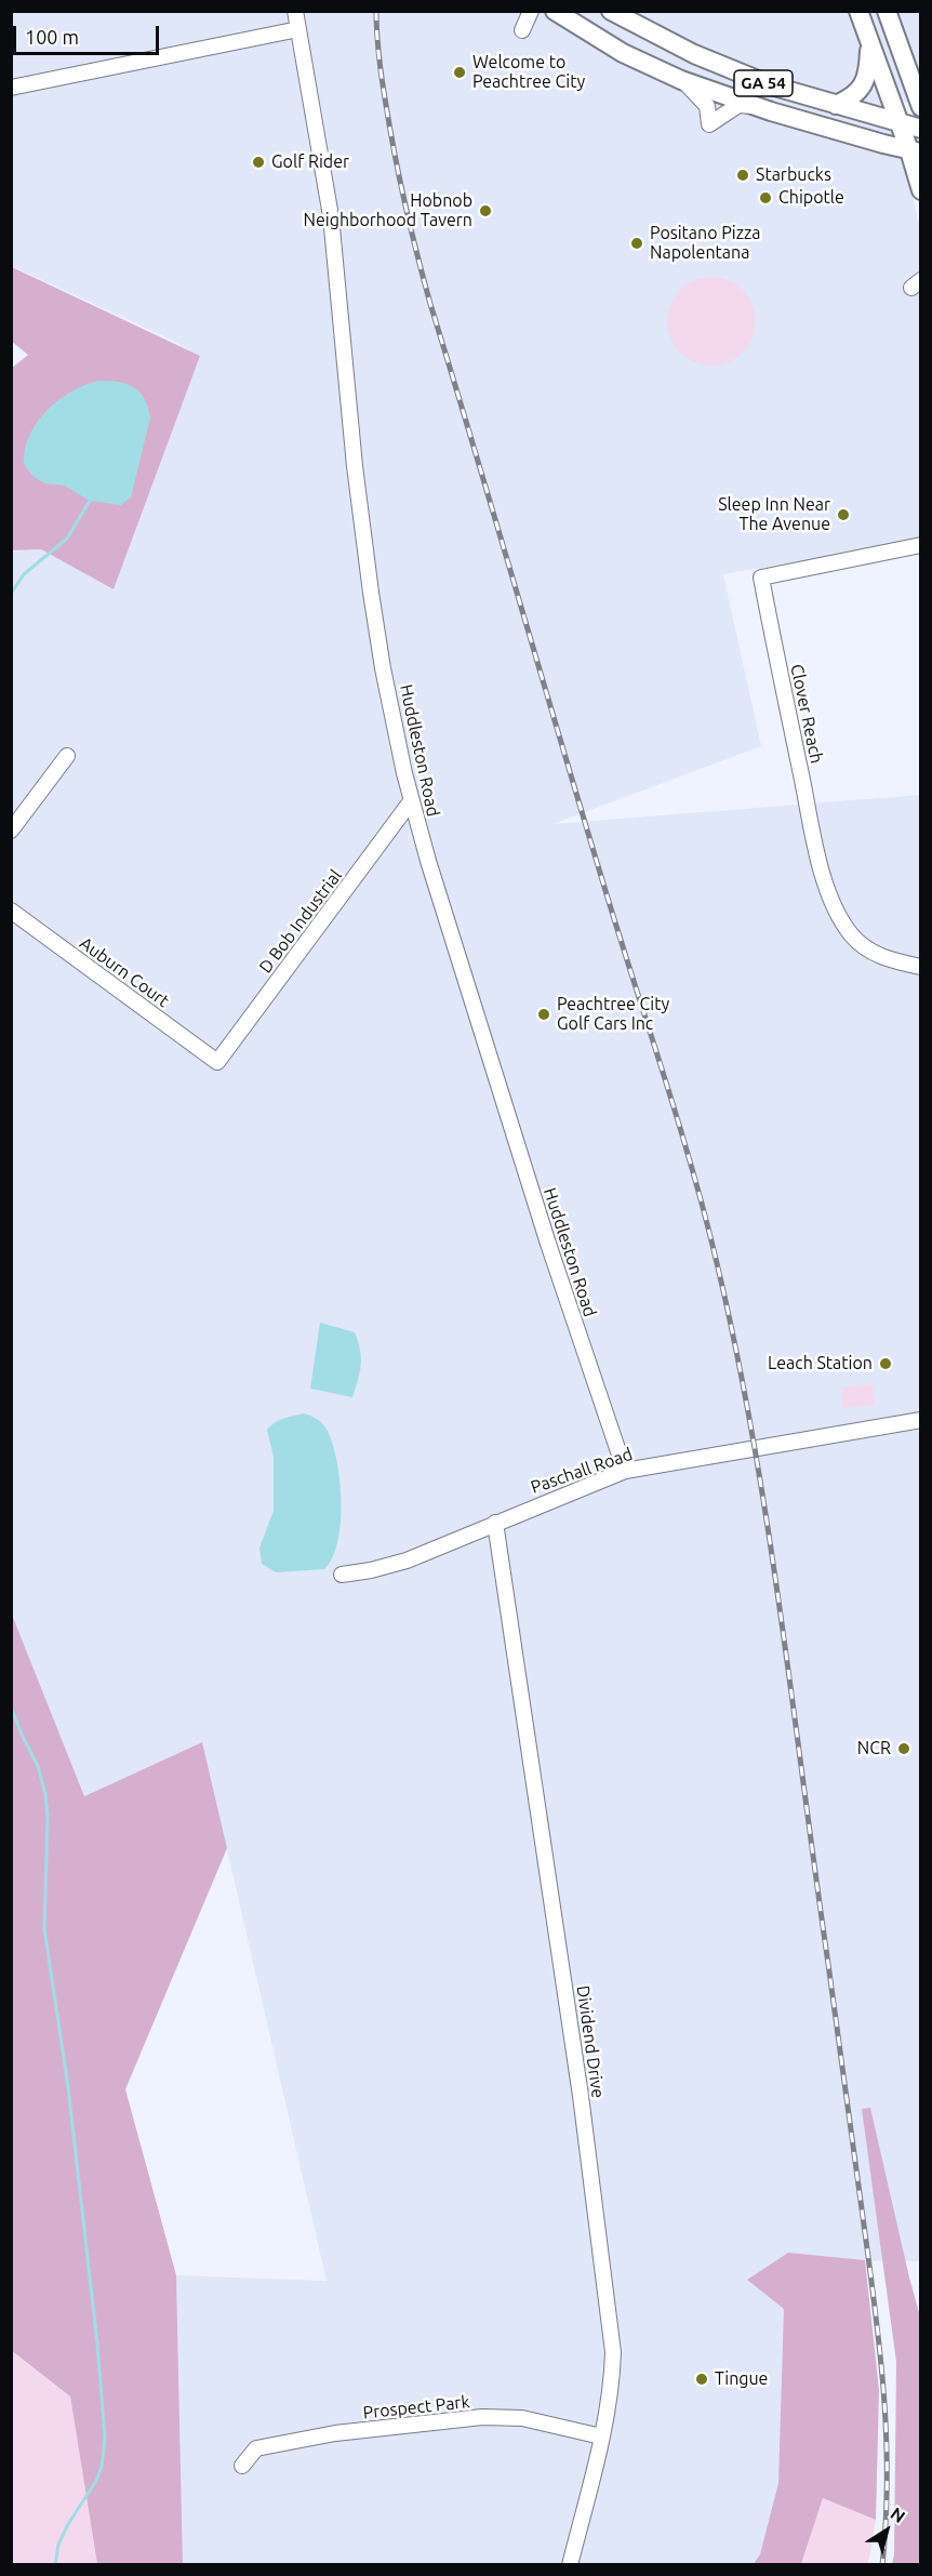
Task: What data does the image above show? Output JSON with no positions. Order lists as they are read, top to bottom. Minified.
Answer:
{"streets":{"main road":["GA 54"],"street":["Clover Reach","Huddleston Road","D Bob Industrial","Auburn Court","Paschall Road","Dividend Drive","Prospect Park"]},"crossings":[["Huddleston Road","D Bob Industrial"],["Huddleston Road","Paschall Road"],["D Bob Industrial","Auburn Court"],["Paschall Road","Dividend Drive"],["Dividend Drive","Prospect Park"]],"places":["Welcome to Peachtree City","Golf Rider","Starbucks","Chipotle","Hobnob Neighborhood Tavern","Positano Pizza Napolentana","Sleep Inn Near The Avenue","Peachtree City Golf Cars Inc","Leach Station","NCR","Tingue"],"scale_bar":"100 m","north":"top right"}
